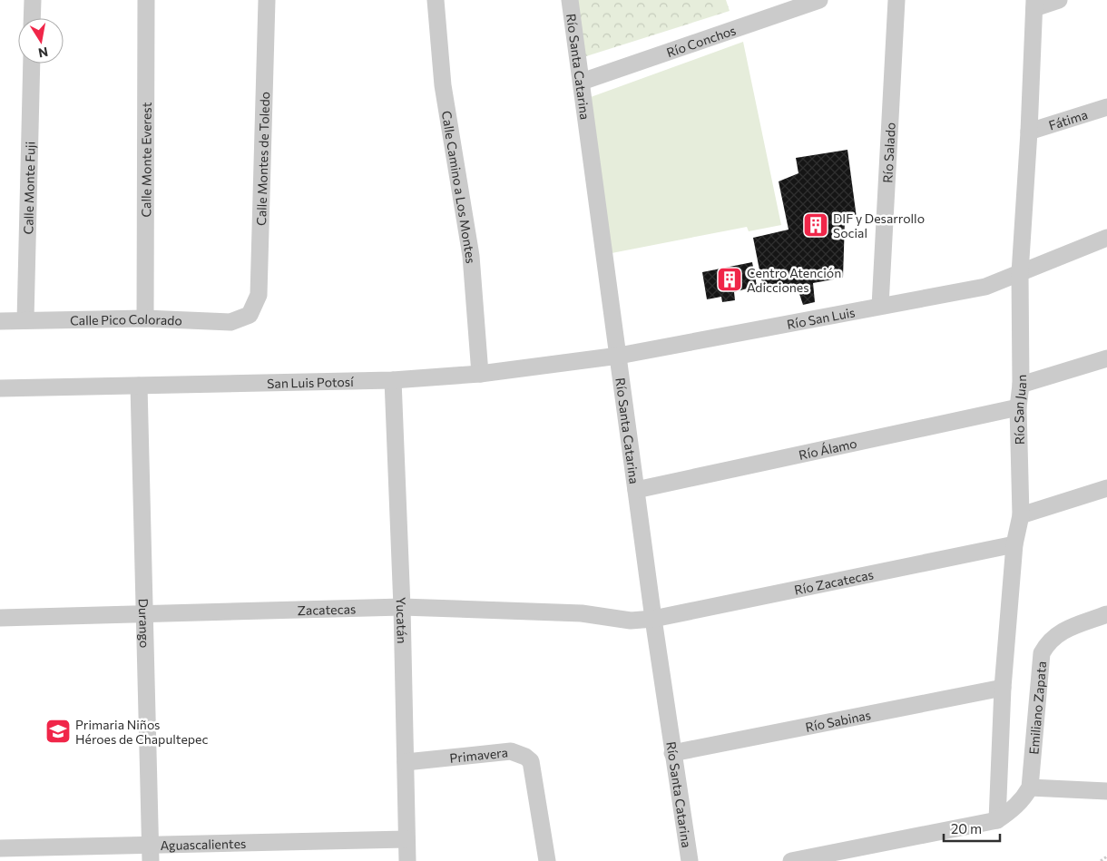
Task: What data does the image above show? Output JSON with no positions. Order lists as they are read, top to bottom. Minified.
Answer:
{"streets":{"street":["Río Conchos","Río Santa Catarina","Fátima","Río Salado","Calle Montes de Toledo","Calle Monte Everest","Calle Monte Fuji","Calle Camino a Los Montes","Río San Luis","Calle Pico Colorado","San Luis Potosí","Río San Juan","Río Álamo","Río Zacatecas","Zacatecas","Yucatán","Durango","Emiliano Zapata","Río Sabinas","Primavera","Aguascalientes"]},"crossings":[["Río Conchos","Río Santa Catarina"],["Río Santa Catarina","Río San Luis"],["Río Santa Catarina","San Luis Potosí"],["Río Santa Catarina","Río Álamo"],["Río Santa Catarina","Río Zacatecas"],["Río Santa Catarina","Zacatecas"],["Río Santa Catarina","Río Sabinas"],["Fátima","Río San Juan"],["Río Salado","Río San Luis"],["Calle Montes de Toledo","Calle Pico Colorado"],["Calle Monte Everest","Calle Pico Colorado"],["Calle Monte Fuji","Calle Pico Colorado"],["Calle Camino a Los Montes","San Luis Potosí"],["Río San Luis","San Luis Potosí"],["Río San Luis","Río San Juan"],["San Luis Potosí","Yucatán"],["San Luis Potosí","Durango"],["Río San Juan","Río Álamo"],["Río San Juan","Río Zacatecas"],["Río San Juan","Río Sabinas"],["Río Zacatecas","Zacatecas"],["Zacatecas","Yucatán"],["Zacatecas","Durango"],["Yucatán","Primavera"],["Yucatán","Aguascalientes"],["Durango","Aguascalientes"]],"places":{"building":["DIF y Desarrollo Social","Centro Atención Adicciones"],"school or university":["Primaria Niños Héroes de Chapultepec"]},"scale_bar":"20 m","north":"bottom"}
